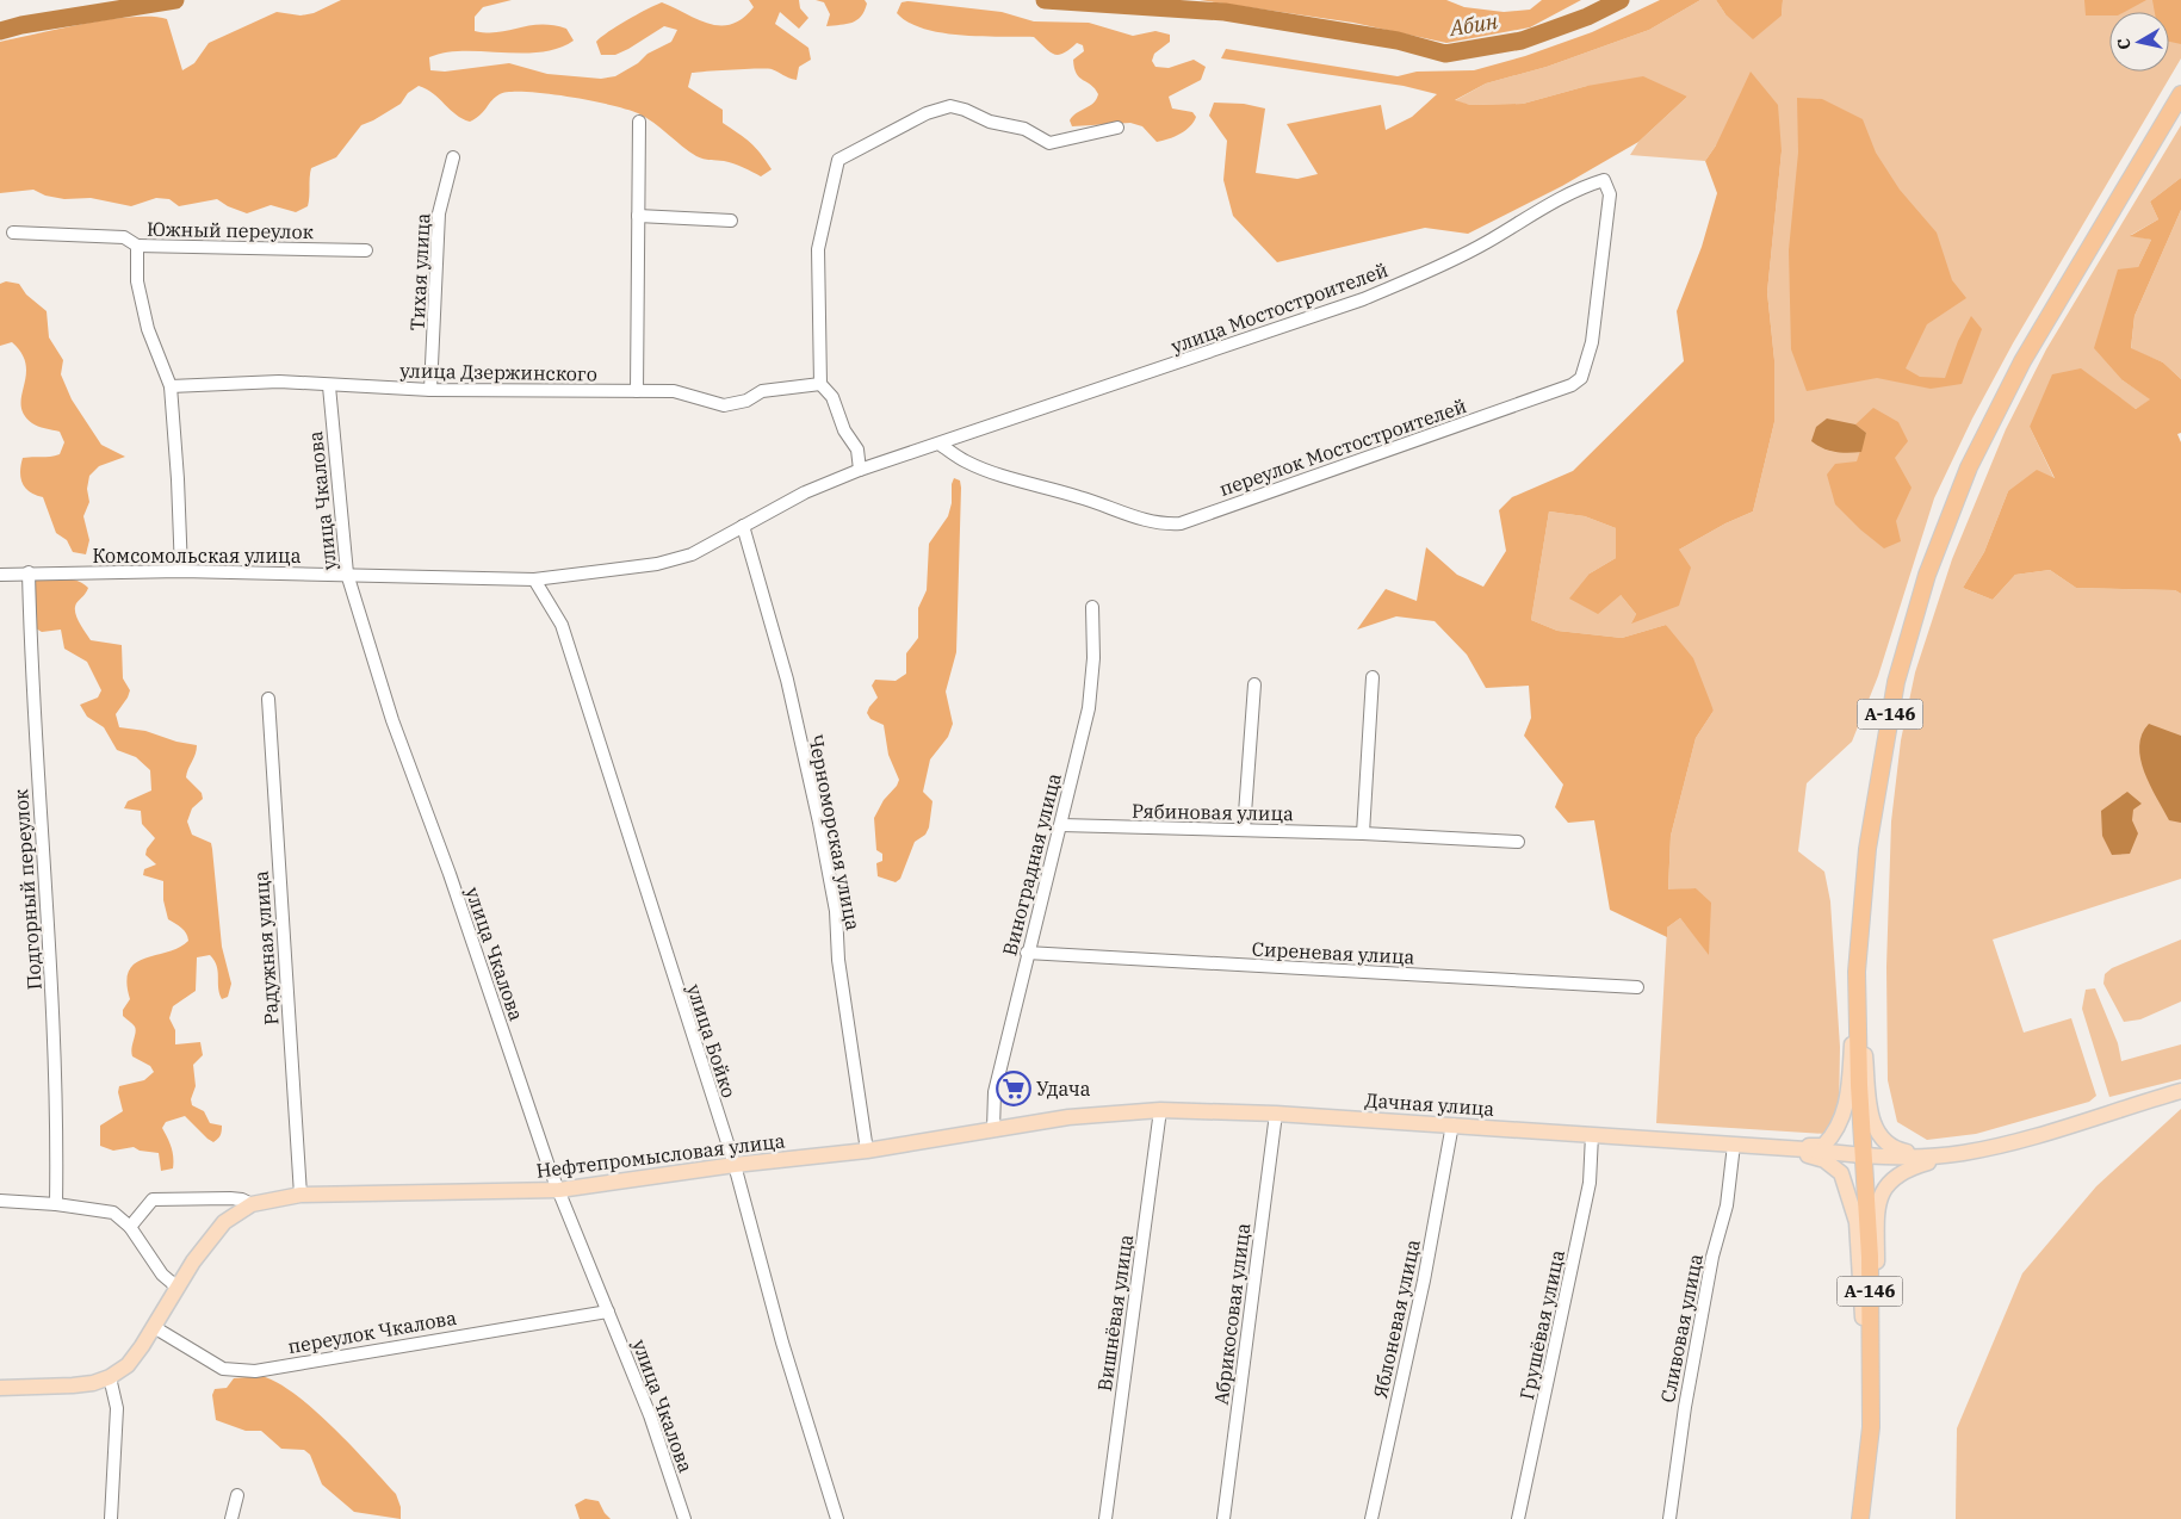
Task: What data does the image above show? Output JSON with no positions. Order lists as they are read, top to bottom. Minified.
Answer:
{"streets":{"highway":["А-146"],"main road":["Дачная улица","Нефтепромысловая улица"],"street":["Южный переулок","Тихая улица","улица Мостостроителей","улица Дзержинского","переулок Мостостроителей","улица Чкалова","Комсомольская улица","Рябиновая улица","Черноморская улица","Виноградная улица","Подгорный переулок","Радужная улица","Сиреневая улица","улица Бойко","Вишнёвая улица","Абрикосовая улица","Яблоневая улица","Грушёвая улица","Сливовая улица","переулок Чкалова"]},"crossings":[["Южный переулок","улица Дзержинского"],["Южный переулок","Комсомольская улица"],["Тихая улица","улица Дзержинского"],["улица Мостостроителей","переулок Мостостроителей"],["улица Мостостроителей","Комсомольская улица"],["улица Дзержинского","улица Чкалова"],["переулок Мостостроителей","Комсомольская улица"],["улица Чкалова","Комсомольская улица"],["улица Чкалова","Нефтепромысловая улица"],["улица Чкалова","переулок Чкалова"],["Комсомольская улица","Черноморская улица"],["Комсомольская улица","Подгорный переулок"],["Комсомольская улица","улица Бойко"],["А-146","Дачная улица"],["Рябиновая улица","Виноградная улица"],["Черноморская улица","Нефтепромысловая улица"],["Виноградная улица","Сиреневая улица"],["Виноградная улица","Дачная улица"],["Виноградная улица","Нефтепромысловая улица"],["Радужная улица","Нефтепромысловая улица"],["улица Бойко","Нефтепромысловая улица"],["Дачная улица","Нефтепромысловая улица"],["Дачная улица","Вишнёвая улица"],["Дачная улица","Абрикосовая улица"],["Дачная улица","Яблоневая улица"],["Дачная улица","Грушёвая улица"],["Дачная улица","Сливовая улица"]],"water":["Абин"],"places":{"supermarket":["Удача"]},"north":"left"}
